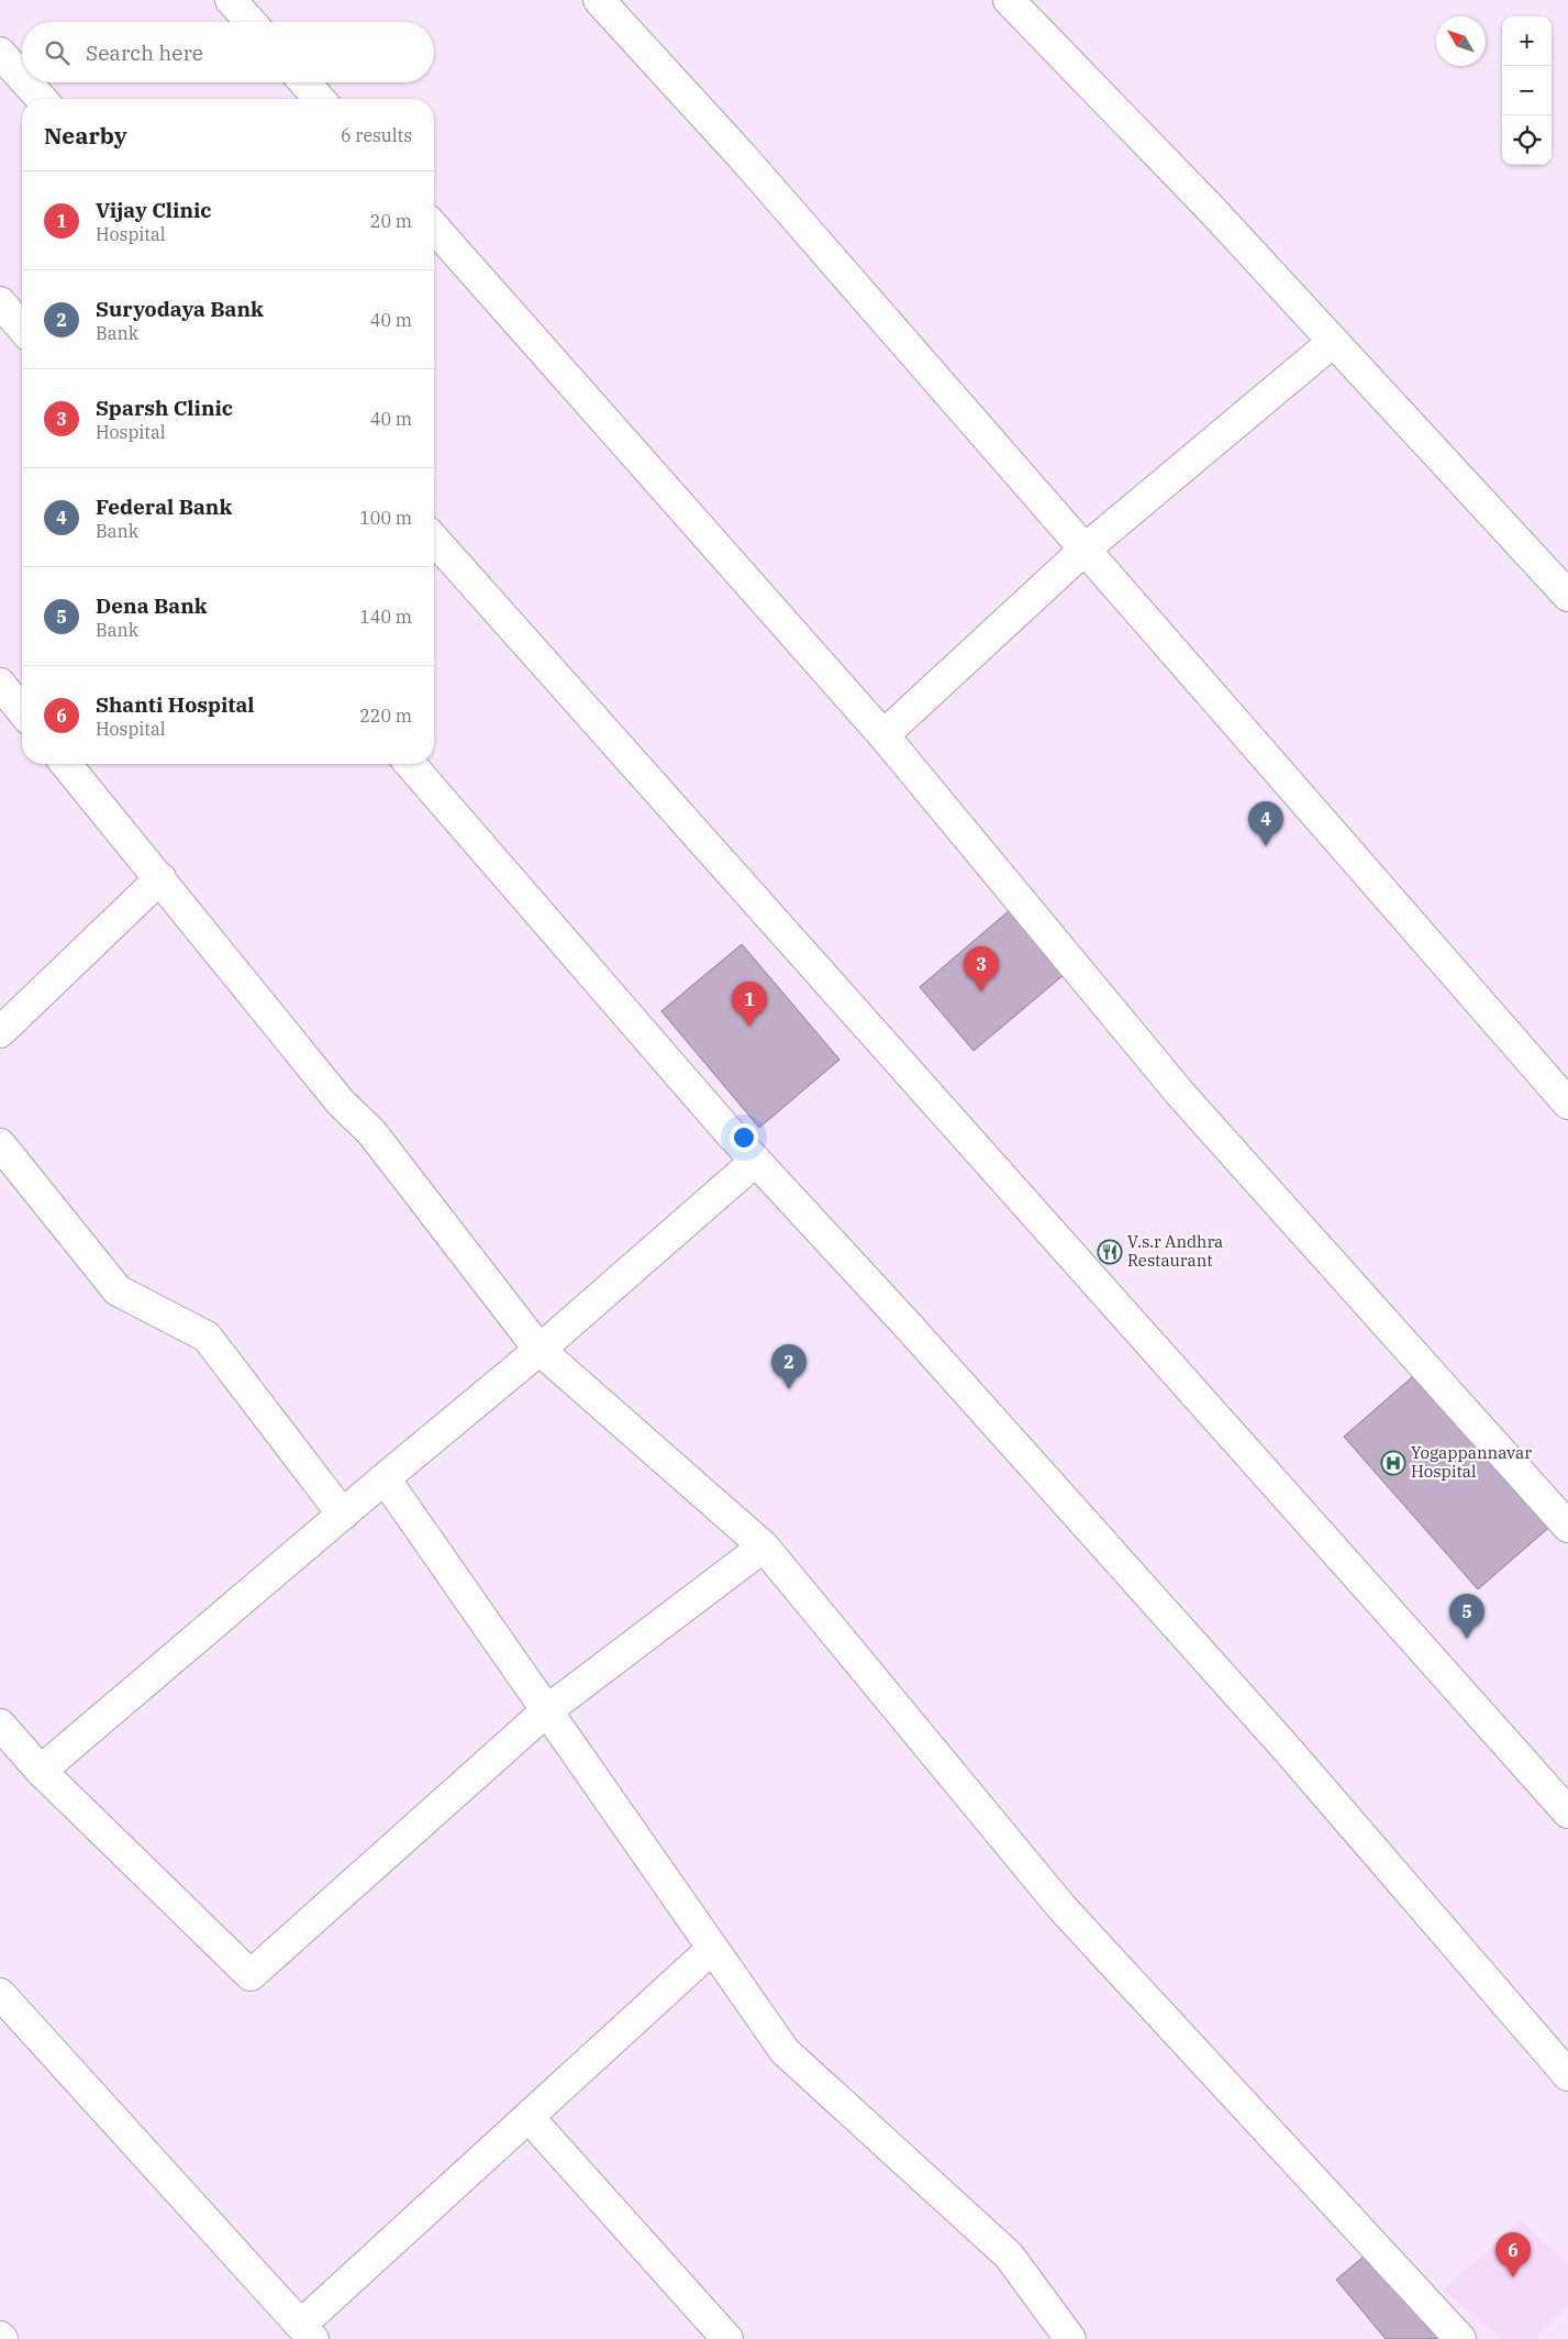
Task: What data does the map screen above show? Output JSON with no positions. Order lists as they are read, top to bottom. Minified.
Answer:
{"places":{"restaurant":["V.s.r Andhra Restaurant"],"hospital":["Yogappannavar Hospital"]},"north":"top left","page":{"map_buttons":["+","−"],"search":"Search here","heading":["Nearby","6 results"],"list":[{"mark":"1","name":"Vijay Clinic","note":"Hospital","value":"20 m"},{"mark":"2","name":"Suryodaya Bank","note":"Bank","value":"40 m"},{"mark":"3","name":"Sparsh Clinic","note":"Hospital","value":"40 m"},{"mark":"4","name":"Federal Bank","note":"Bank","value":"100 m"},{"mark":"5","name":"Dena Bank","note":"Bank","value":"140 m"},{"mark":"6","name":"Shanti Hospital","note":"Hospital","value":"220 m"}],"pins":["4","3","1","2","5","6"]}}
